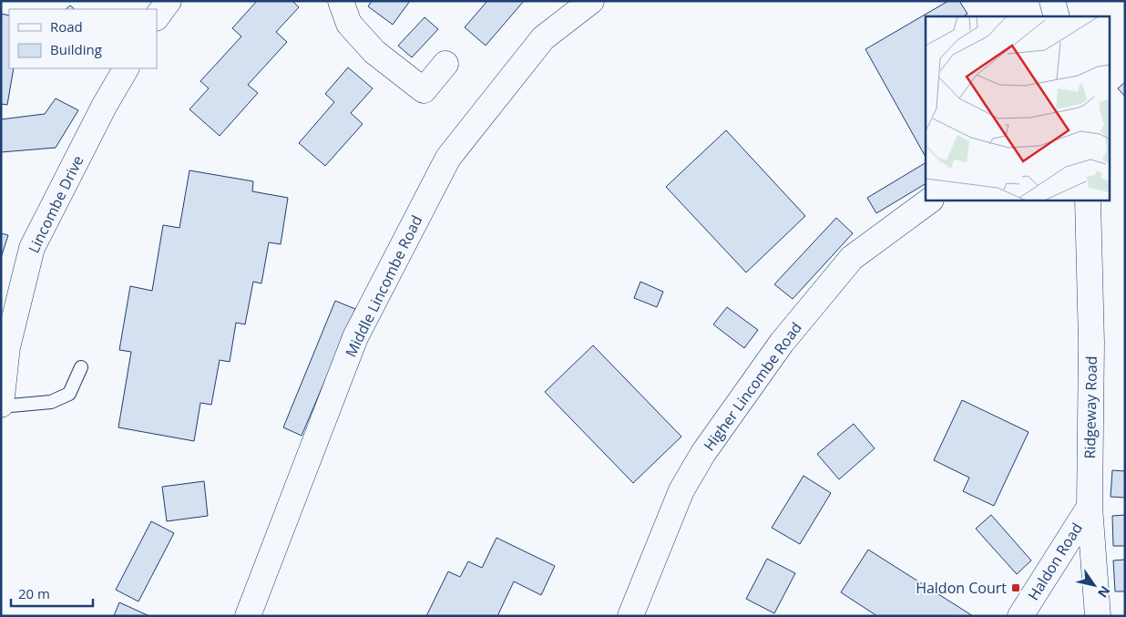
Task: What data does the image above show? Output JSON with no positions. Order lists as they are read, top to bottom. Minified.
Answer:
{"streets":{"street":["Lincombe Drive","Middle Lincombe Road","Higher Lincombe Road","Ridgeway Road","Haldon Road"]},"crossings":[["Ridgeway Road","Haldon Road"]],"places":{"transit":["Haldon Court"]},"legend":["Road","Building"],"scale_bar":"20 m","north":"bottom right"}
